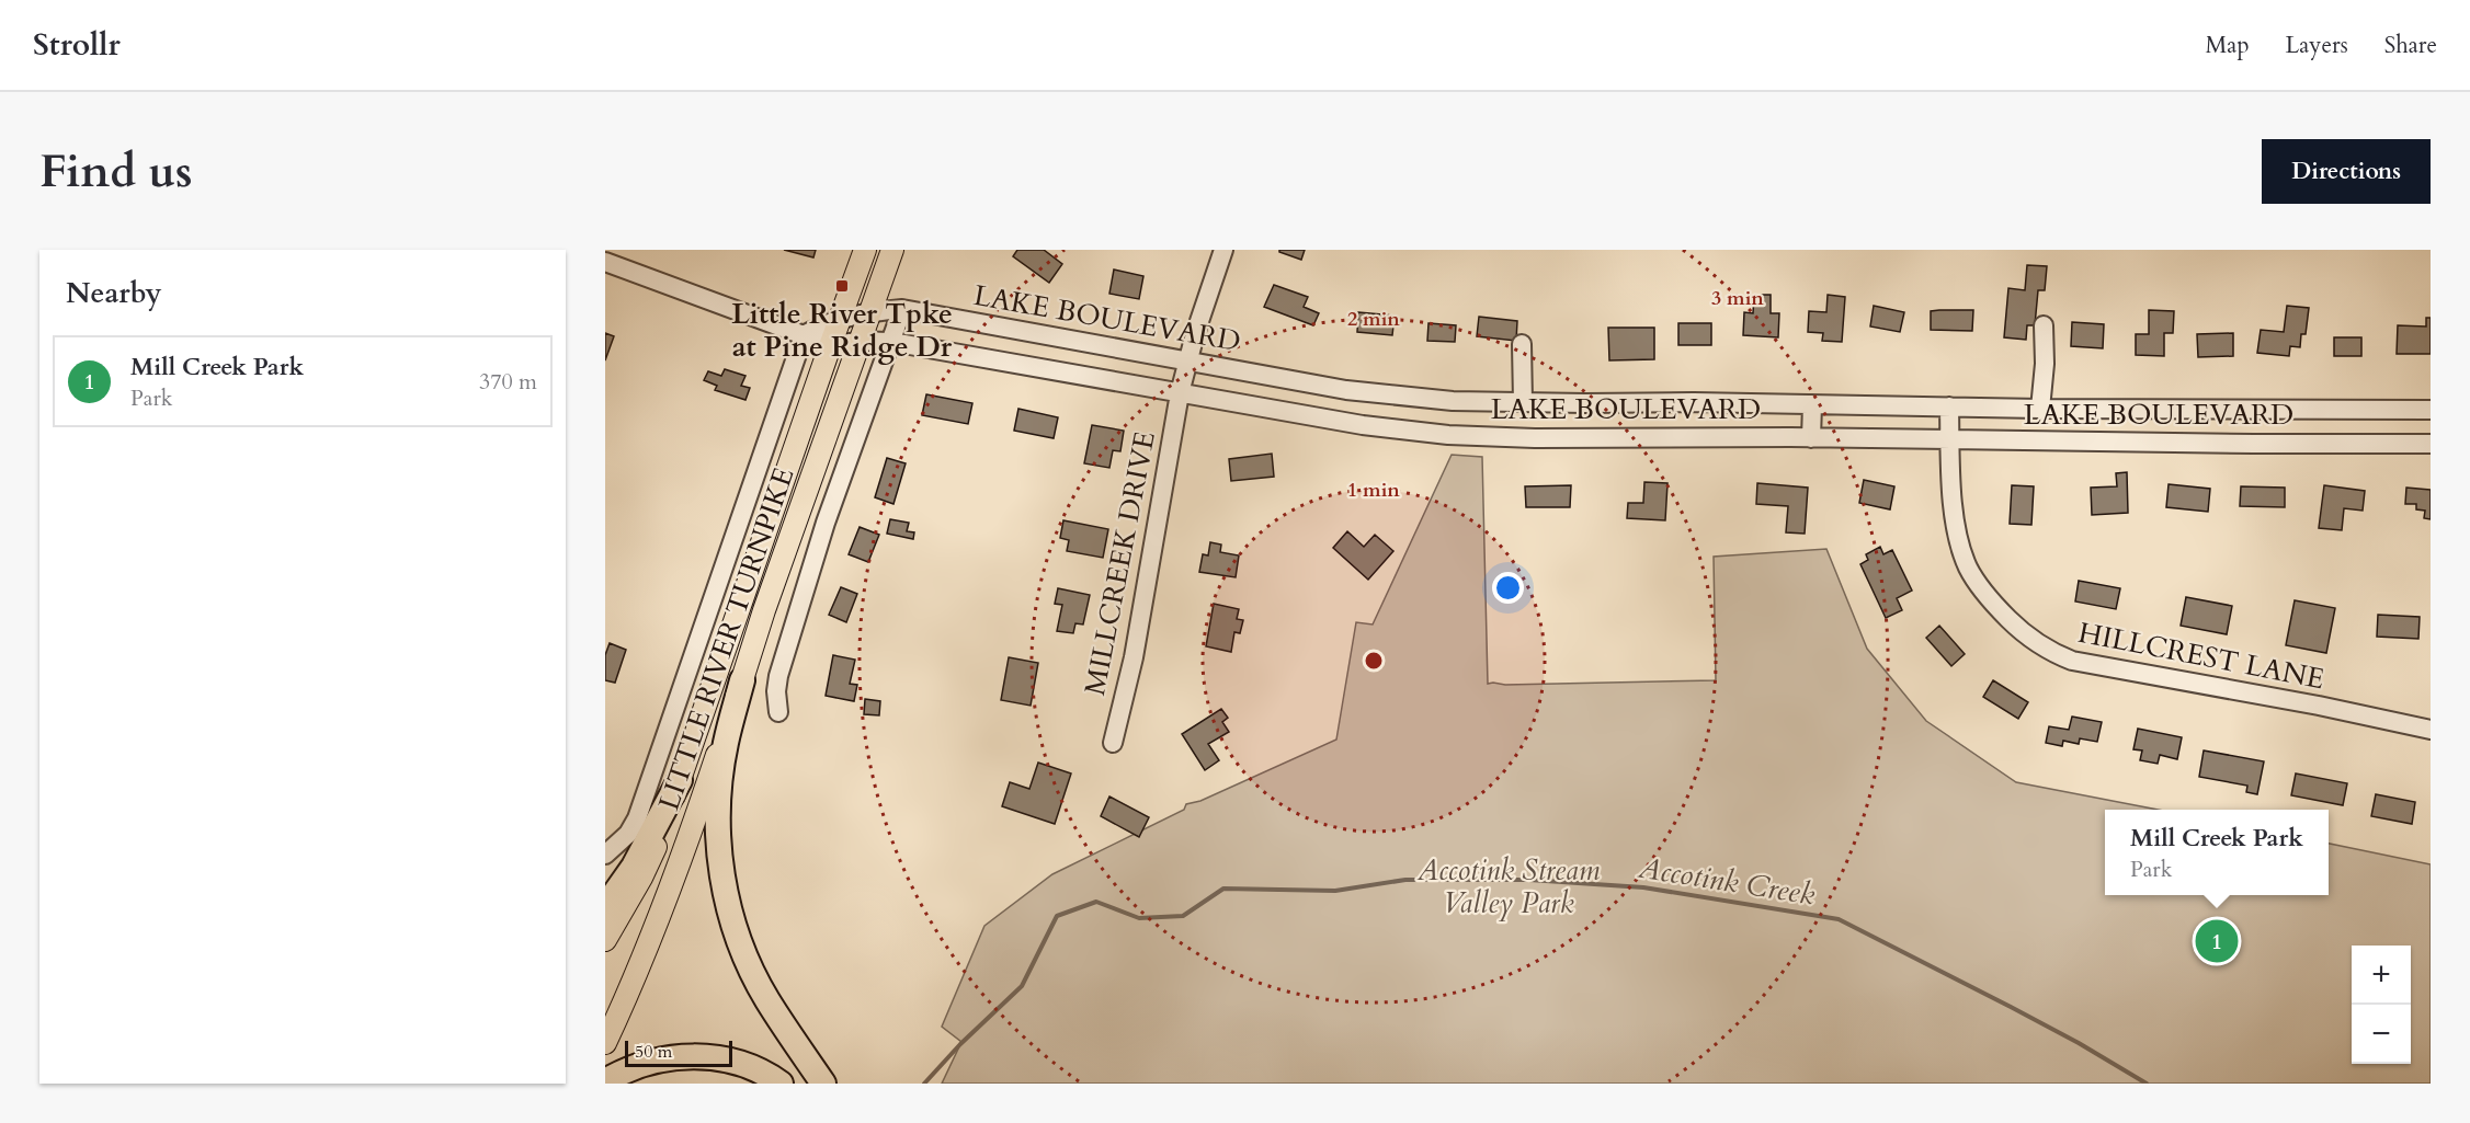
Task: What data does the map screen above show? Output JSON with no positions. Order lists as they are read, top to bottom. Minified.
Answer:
{"streets":{"main road":["LITTLE RIVER TURNPIKE"],"street":["LAKE BOULEVARD","MILLCREEK DRIVE","HILLCREST LANE"]},"crossings":[["LAKE BOULEVARD","MILLCREEK DRIVE"],["LAKE BOULEVARD","LITTLE RIVER TURNPIKE"],["LAKE BOULEVARD","HILLCREST LANE"]],"water":["Accotink Creek"],"parks":["Accotink Stream Valley Park"],"places":{"transit":["Little River Tpke at Pine Ridge Dr"]},"scale_bar":"50 m","page":{"header":"Strollr","nav":["Map","Layers","Share"],"buttons":"Directions","title":"Find us","heading":"Nearby","list":[{"mark":"1","name":"Mill Creek Park","note":"Park","value":"370 m"}],"popup":["Mill Creek Park","Park"],"pins":"1","map_buttons":["+","−"],"scale":"50 m"},"rings":["3 min","2 min","1 min"]}
